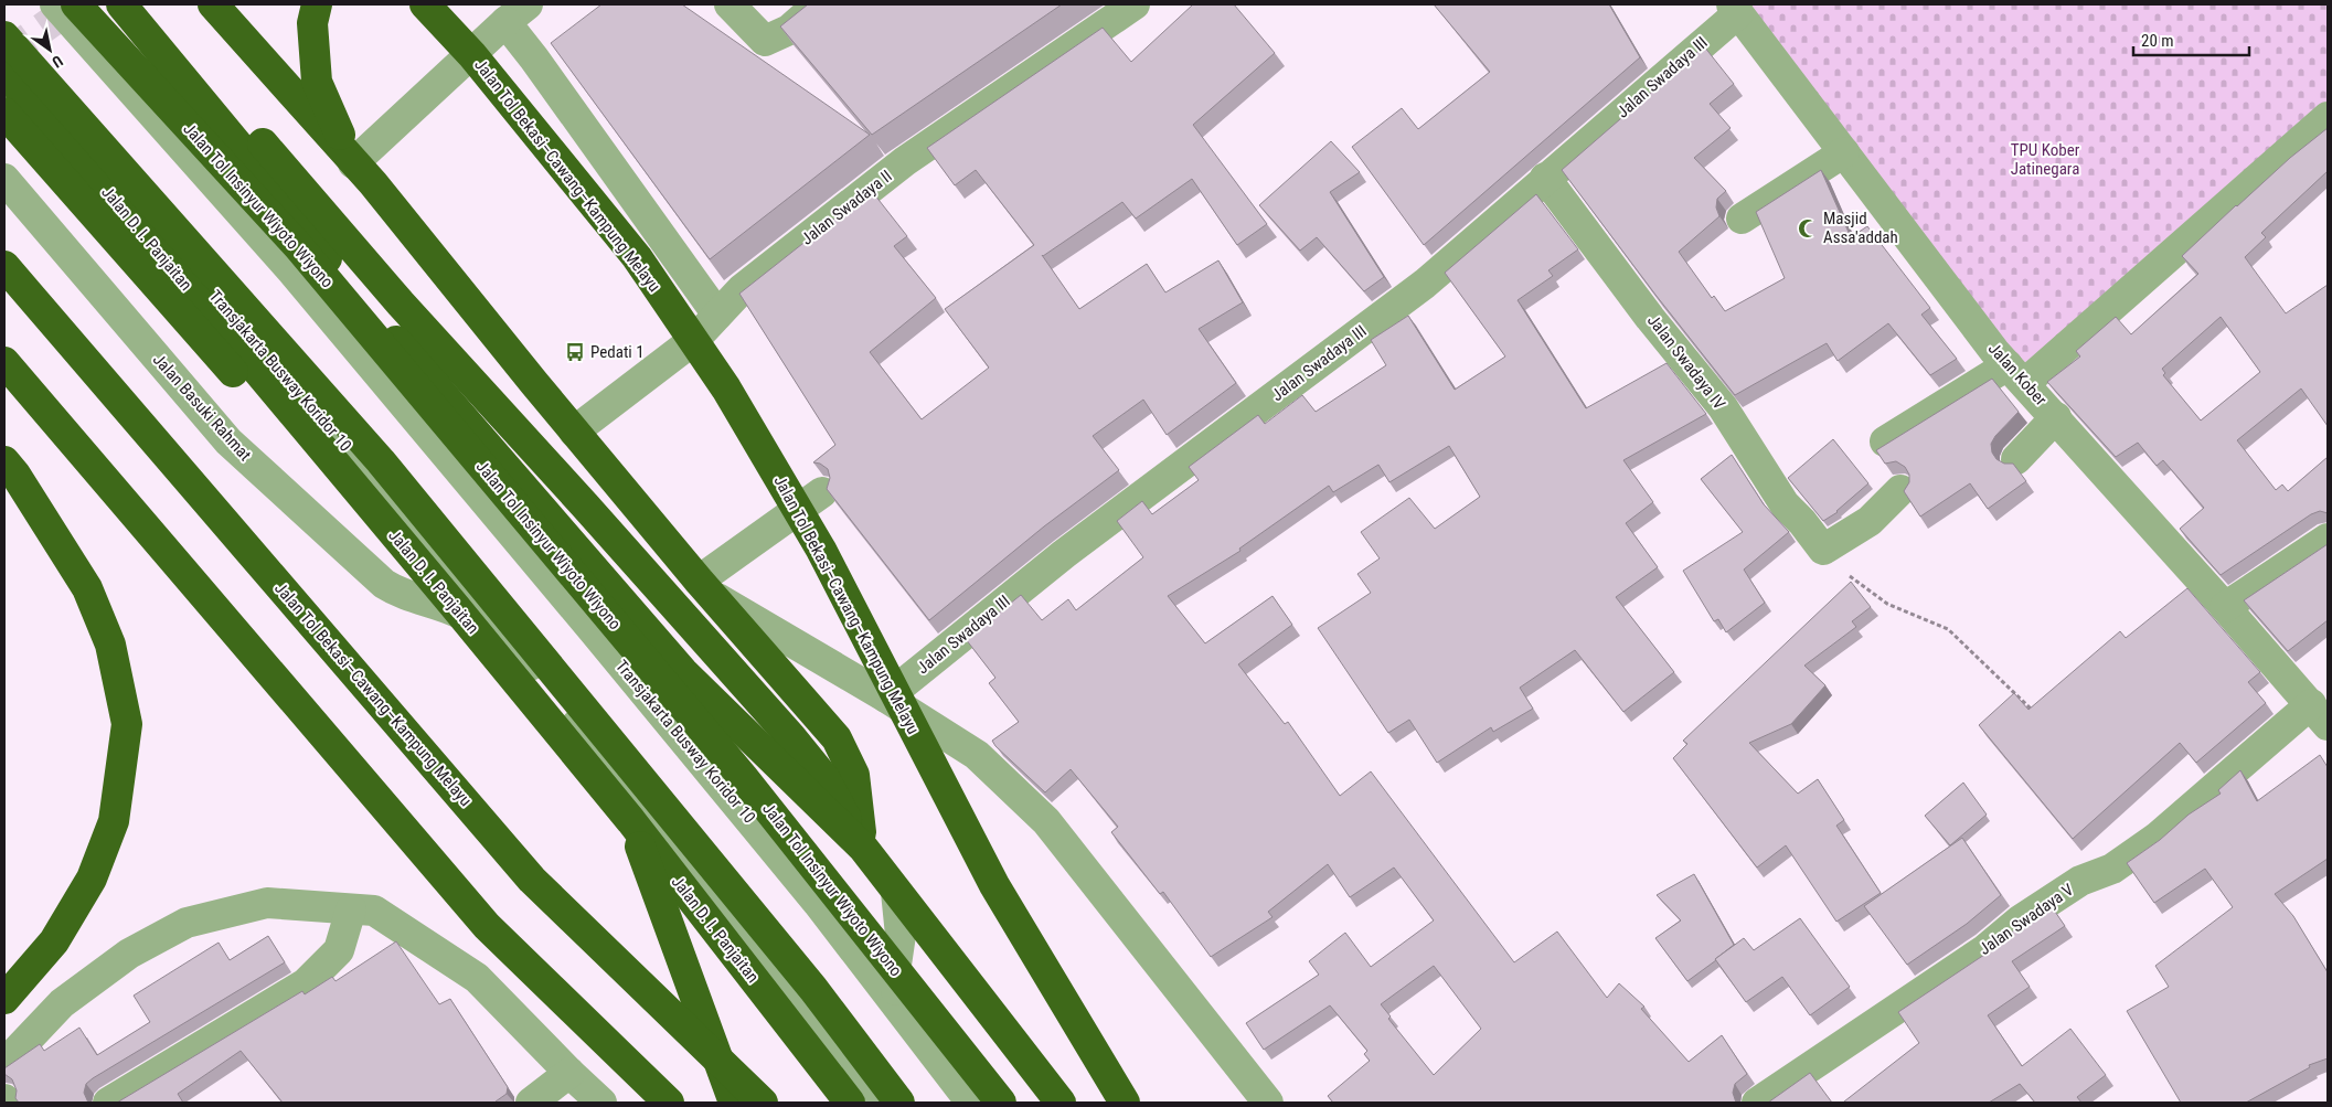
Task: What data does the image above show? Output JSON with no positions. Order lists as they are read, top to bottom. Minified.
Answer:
{"streets":{"highway":["Jalan Tol Bekasi–Cawang–Kampung Melayu","Jalan Tol Insinyur Wiyoto Wiyono","Jalan D. I. Panjaitan"],"street":["Jalan Swadaya III","Jalan Swadaya II","Jalan Swadaya IV","Transjakarta Busway Koridor 10","Jalan Kober","Jalan Basuki Rahmat","Jalan Swadaya V"]},"crossings":[["Jalan Swadaya III","Jalan Swadaya IV"],["Jalan Swadaya III","Jalan Kober"],["Jalan D. I. Panjaitan","Transjakarta Busway Koridor 10"],["Jalan D. I. Panjaitan","Jalan Basuki Rahmat"],["Transjakarta Busway Koridor 10","Jalan Basuki Rahmat"],["Jalan Kober","Jalan Swadaya V"]],"parks":["TPU Kober Jatinegara"],"places":{"mosque":["Masjid Assa'addah"],"bus stop":["Pedati 1"]},"scale_bar":"20 m","north":"bottom right"}
